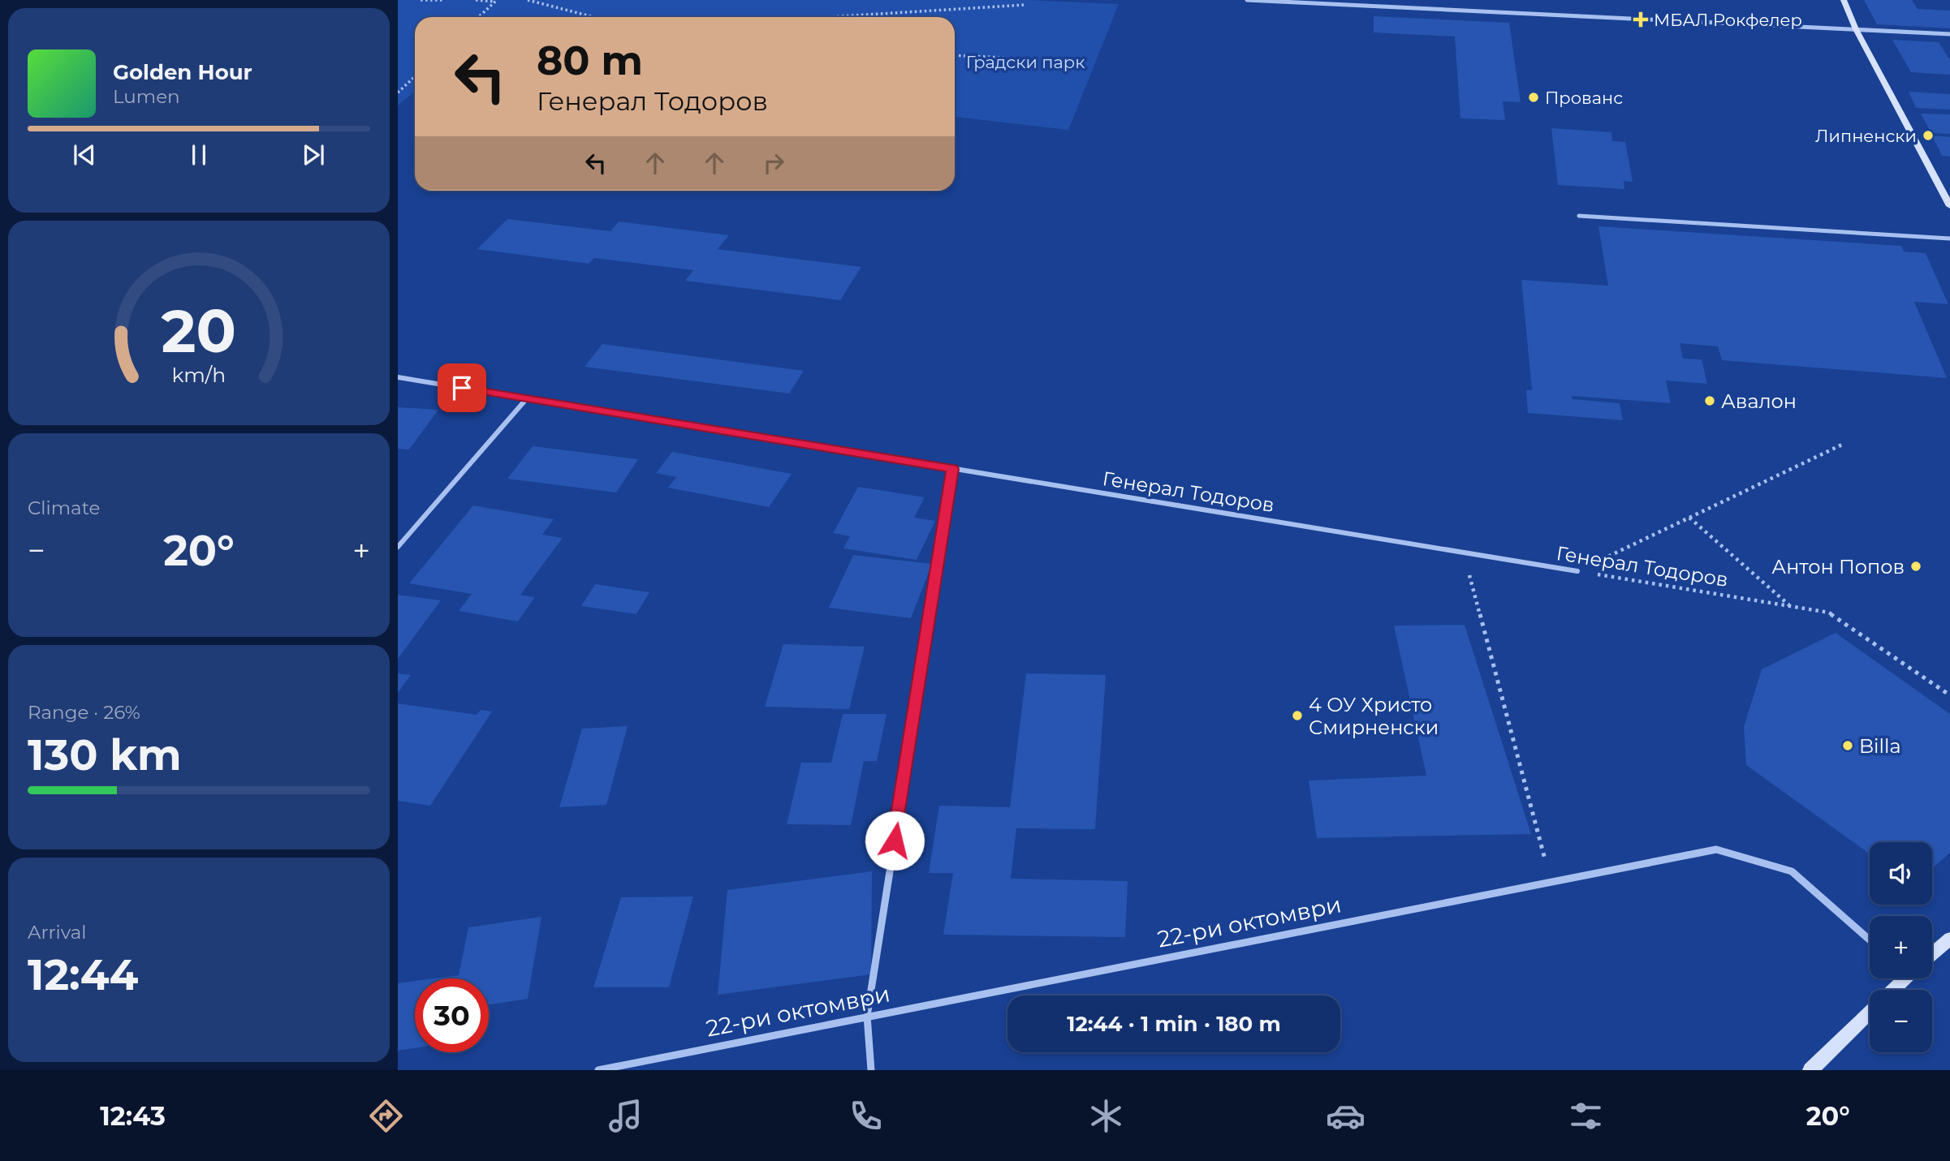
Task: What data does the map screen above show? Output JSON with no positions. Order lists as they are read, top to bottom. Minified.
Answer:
{"streets":{"street":["Генерал Тодоров","22-ри октомври"]},"parks":["Градски парк"],"places":{"health":["МБАЛ Рокфелер"],"other":["Прованс","Липненски","Авалон","Антон Попов","4 ОУ Христо Смирненски","Billa"]},"page":{"turn":["80 m","Генерал Тодоров"],"song":["Golden Hour","Lumen"],"tile":["Climate",["Range · 26%","130 km"],["Arrival","12:44"]],"heat":["−","20°","+"],"map_buttons":["+","−"],"limit":"30","trip":"12:44 · 1 min · 180 m","tabs":["12:43","20°"],"gauge":["20","km/h"]}}
